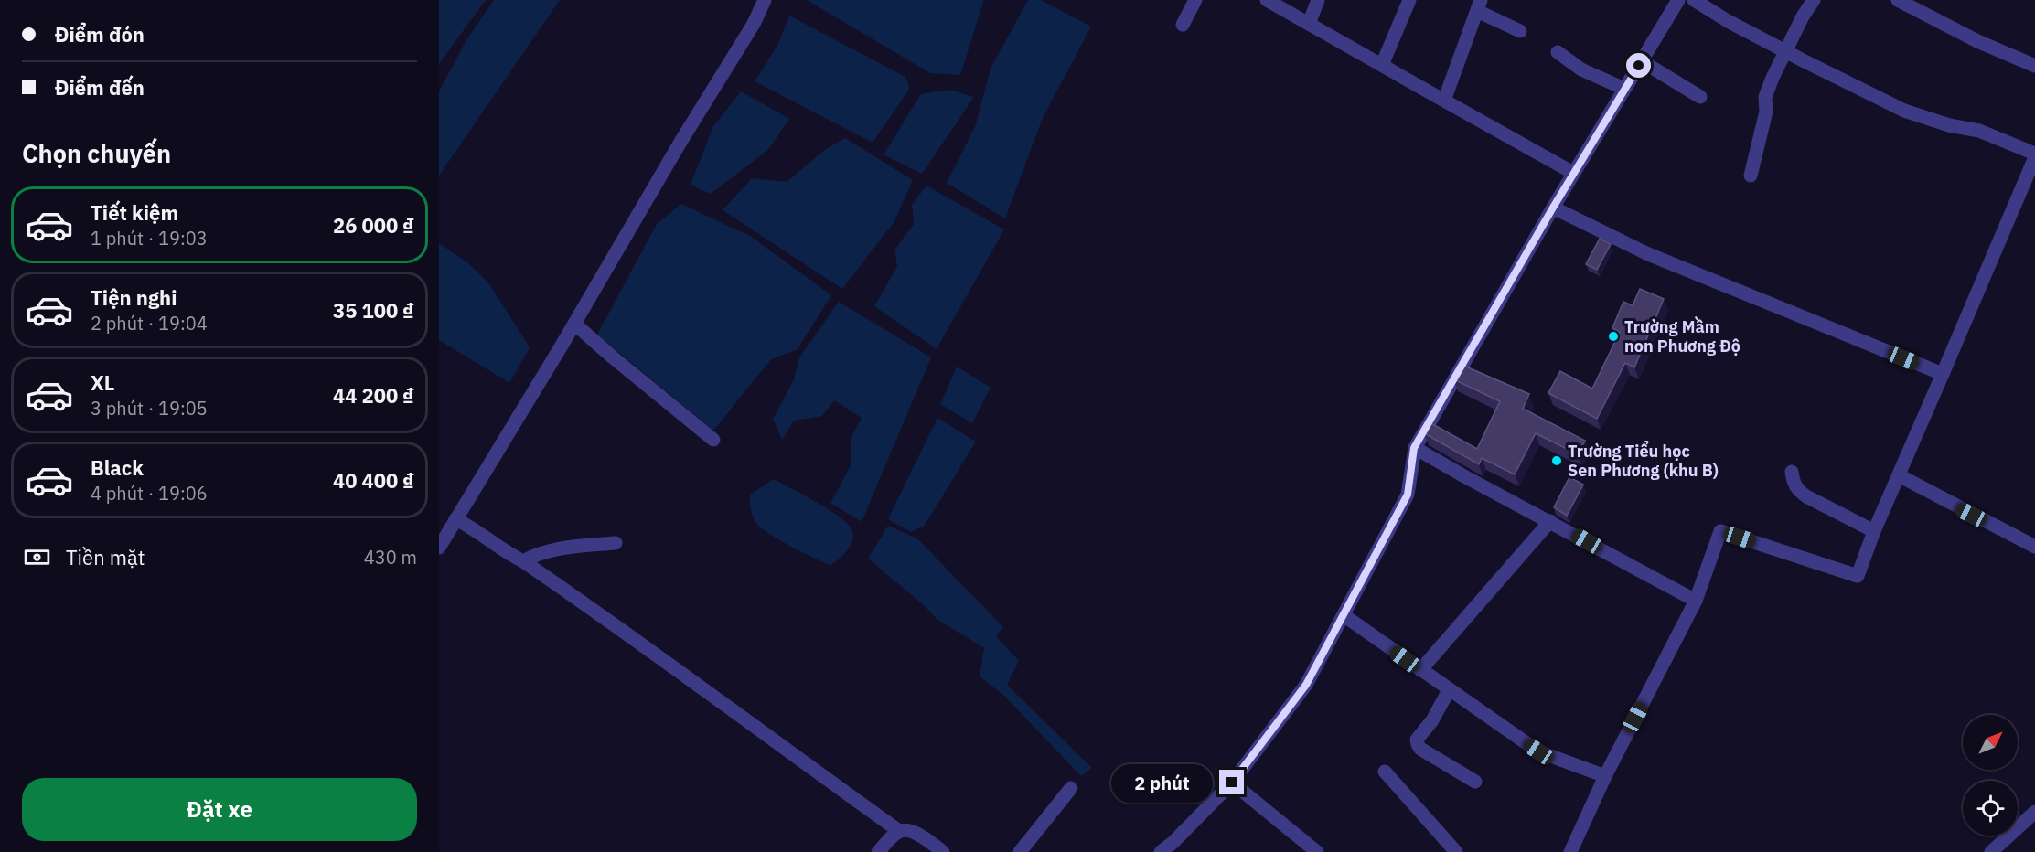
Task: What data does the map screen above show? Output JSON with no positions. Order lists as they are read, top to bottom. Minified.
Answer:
{"places":["Trường Mầm non Phương Độ","Trường Tiểu học Sen Phương (khu B)"],"north":"top right","page":{"banner":["Điểm đón","Điểm đến"],"heading":"Chọn chuyến","list":[{"name":"Tiết kiệm","note":"1 phút · 19:03","value":"26 000 ₫"},{"name":"Tiện nghi","note":"2 phút · 19:04","value":"35 100 ₫"},{"name":"XL","note":"3 phút · 19:05","value":"44 200 ₫"},{"name":"Black","note":"4 phút · 19:06","value":"40 400 ₫"}],"pay":["Tiền mặt","430 m"],"bubble":"2 phút","buttons":"Đặt xe"}}
